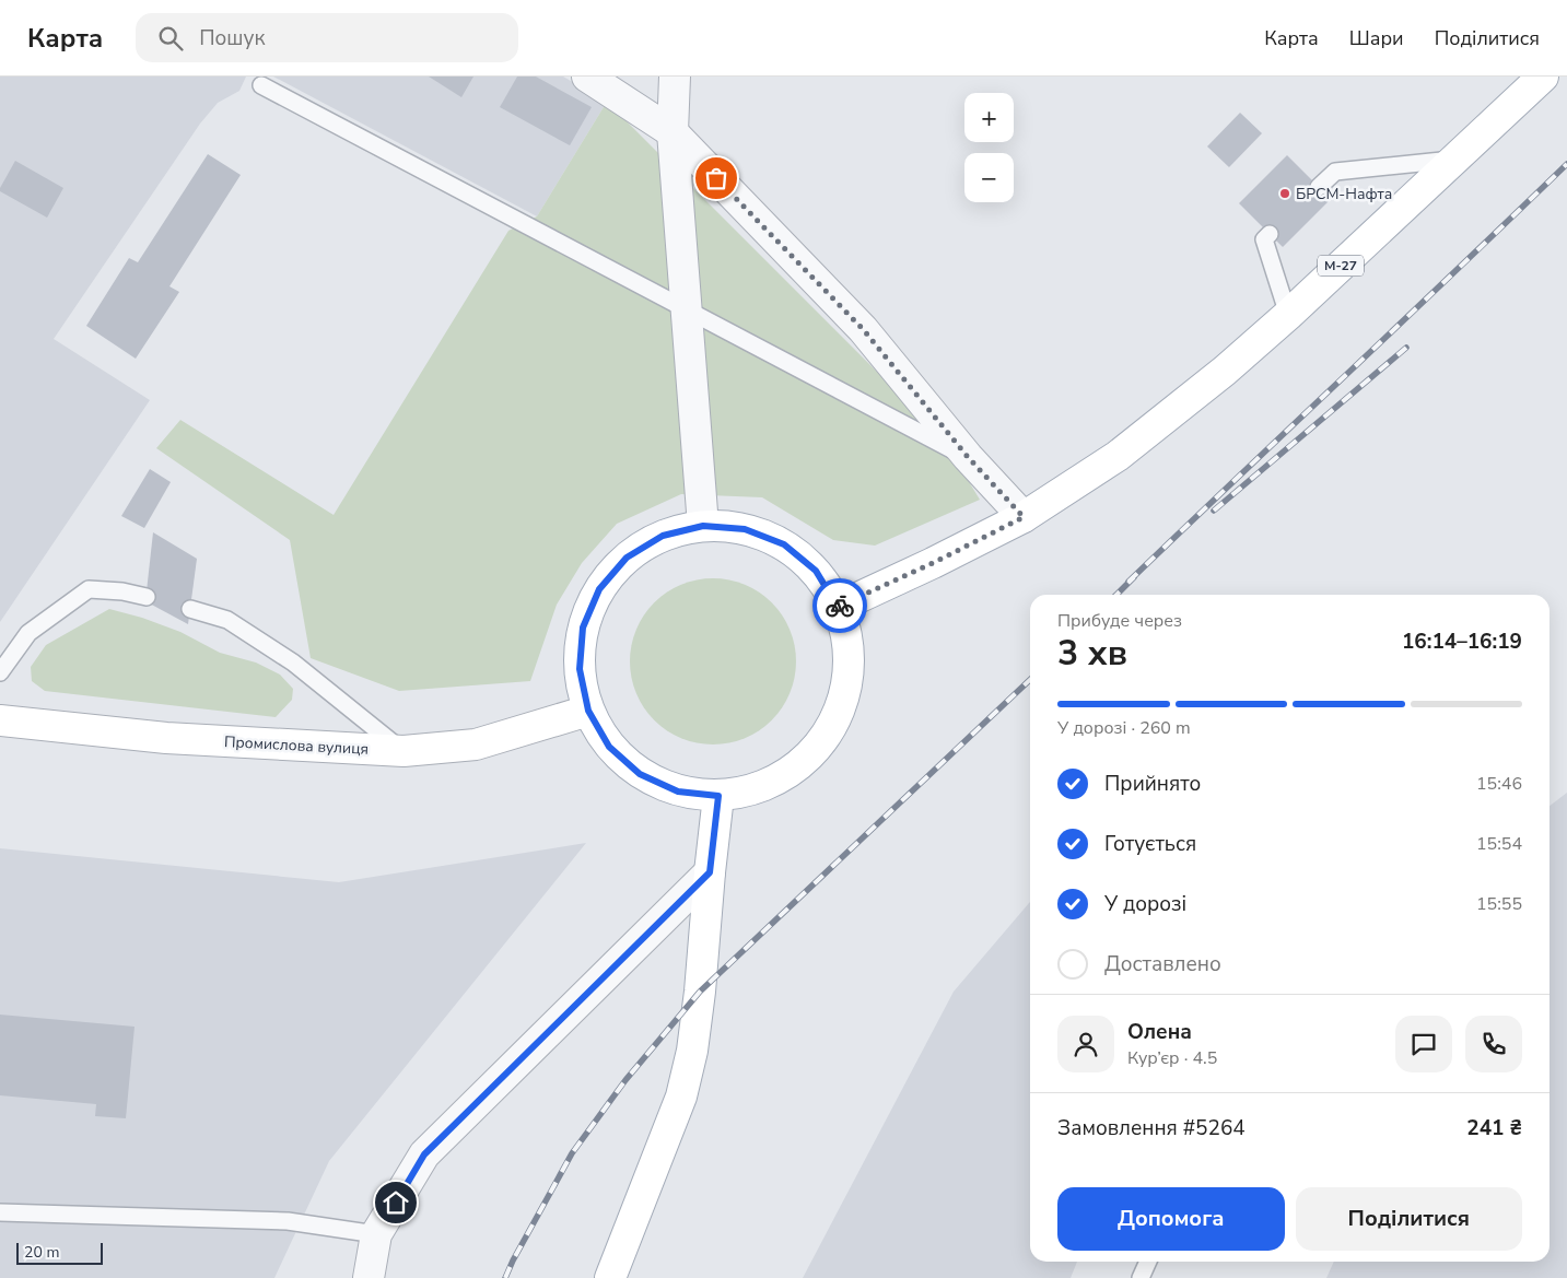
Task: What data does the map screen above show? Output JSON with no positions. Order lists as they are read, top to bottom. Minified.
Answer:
{"streets":{"main road":["М-27","Промислова вулиця"]},"places":["БРСМ-Нафта"],"scale_bar":"20 m","page":{"header":"Карта","search":"Пошук","nav":["Карта","Шари","Поділитися"],"map_buttons":["+","−"],"heading":["3 хв","Прибуде через","16:14–16:19"],"panel":["Олена","Кур’єр · 4.5","Замовлення #5264","241 ₴"],"bar":"У дорозі · 260 m","list":[["Прийнято","15:46"],["Готується","15:54"],["У дорозі","15:55"],"Доставлено"],"buttons":["Допомога","Поділитися"],"scale":"20 m"}}
